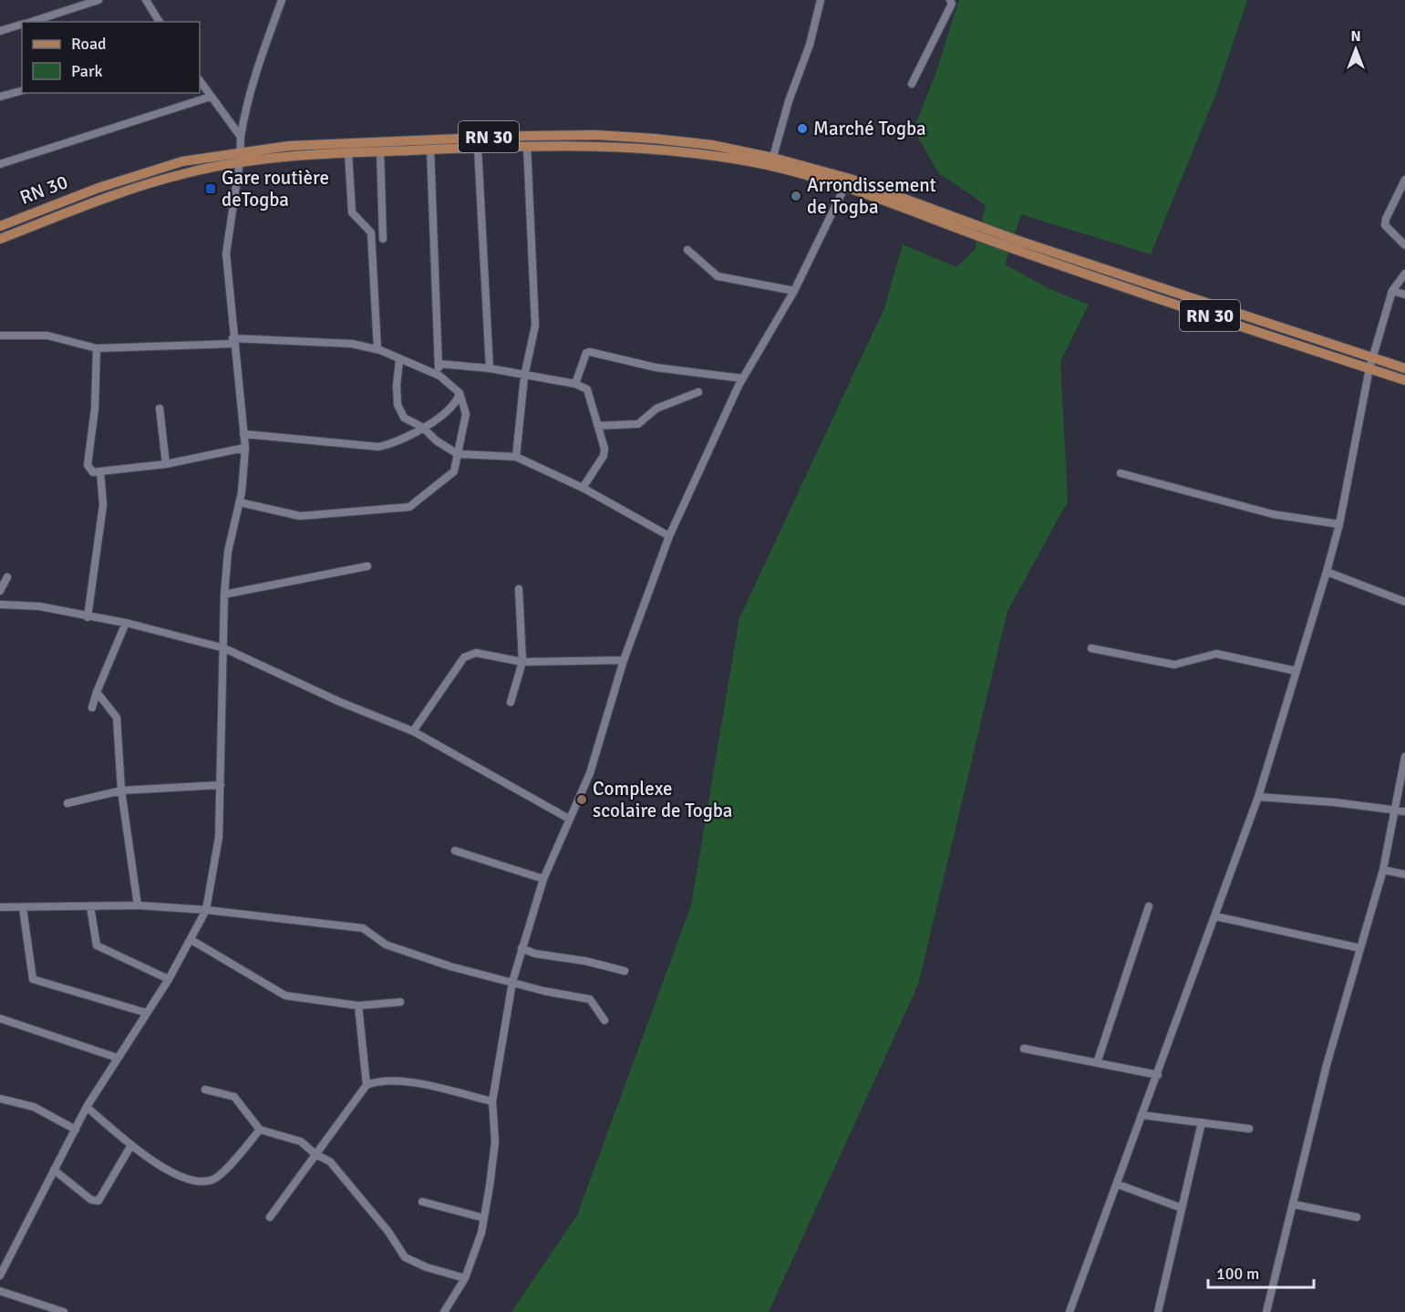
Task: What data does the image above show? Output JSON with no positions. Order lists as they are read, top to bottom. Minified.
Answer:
{"streets":{"main road":["RN 30"]},"places":{"other":["Marché Togba","Arrondissement de Togba","Complexe scolaire de Togba"],"transit":["Gare routière deTogba"]},"legend":["Road","Park"],"scale_bar":"100 m","north":"top"}
